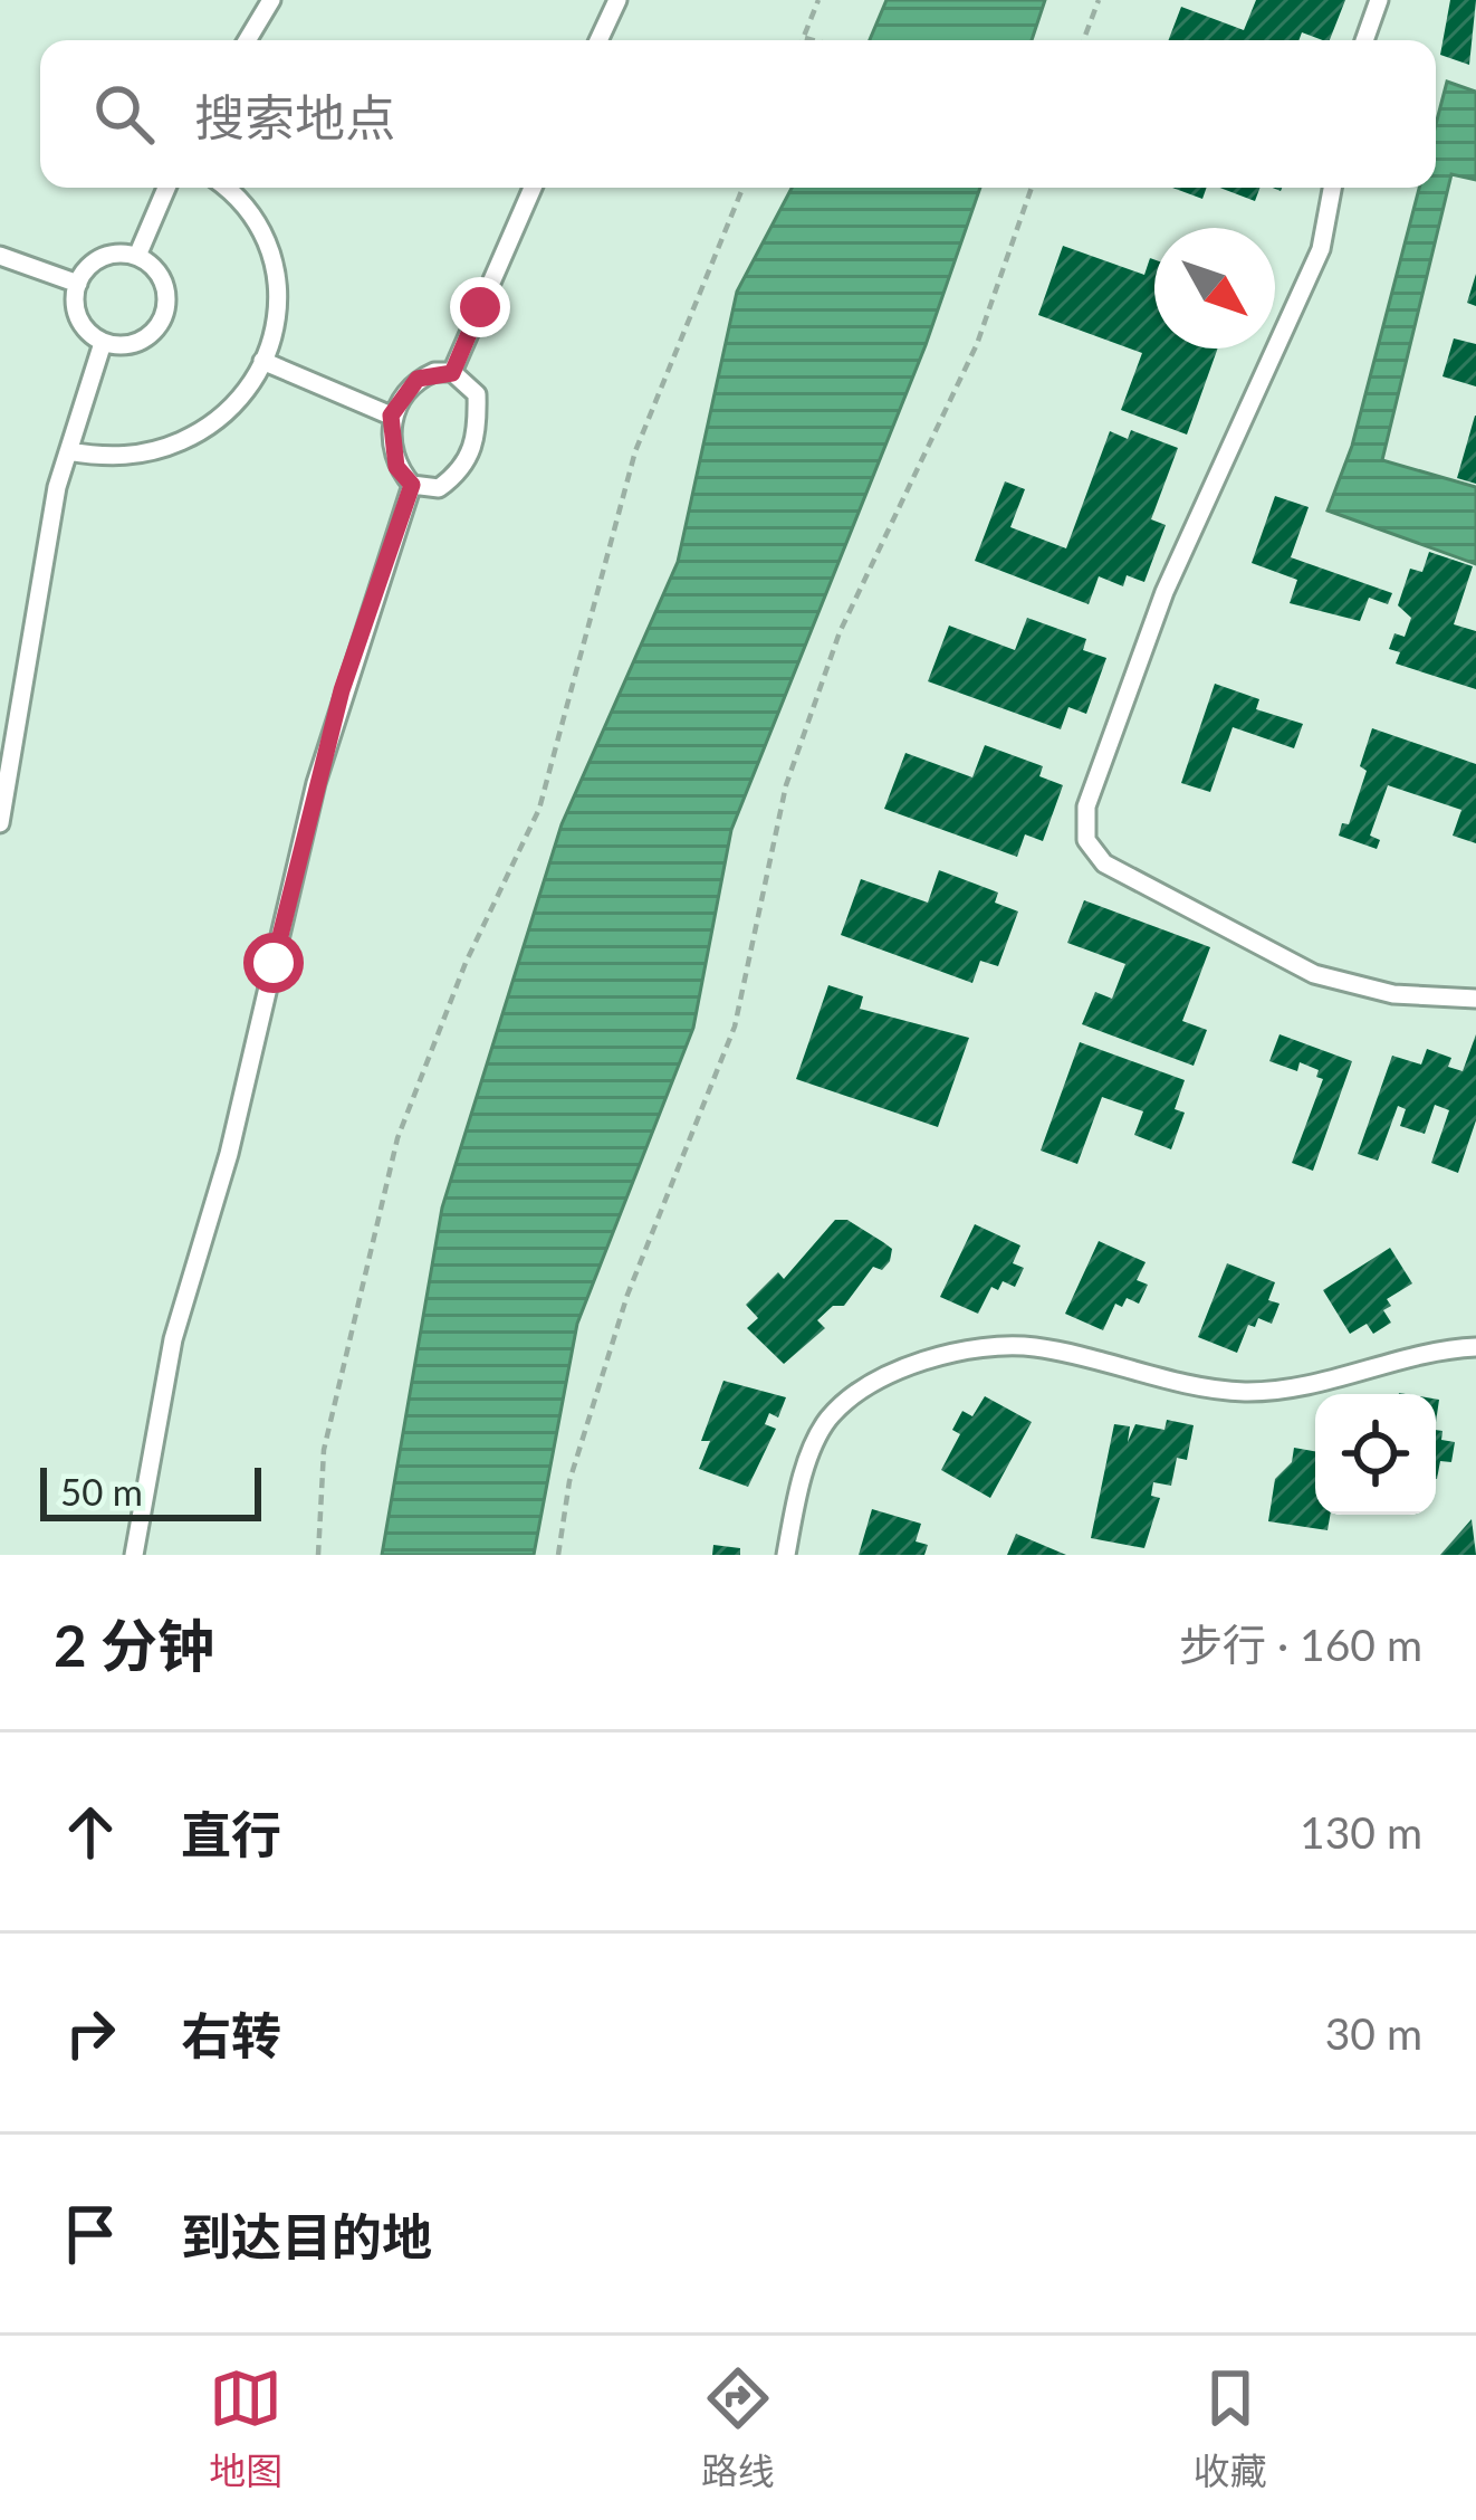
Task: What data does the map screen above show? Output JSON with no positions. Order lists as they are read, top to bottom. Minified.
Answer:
{"scale_bar":"50 m","north":"bottom right","page":{"search":"搜索地点","scale":"50 m","heading":["2 分钟","步行 · 160 m"],"list":[["直行","130 m"],["右转","30 m"],"到达目的地"],"nav":["地图","路线","收藏"]}}
